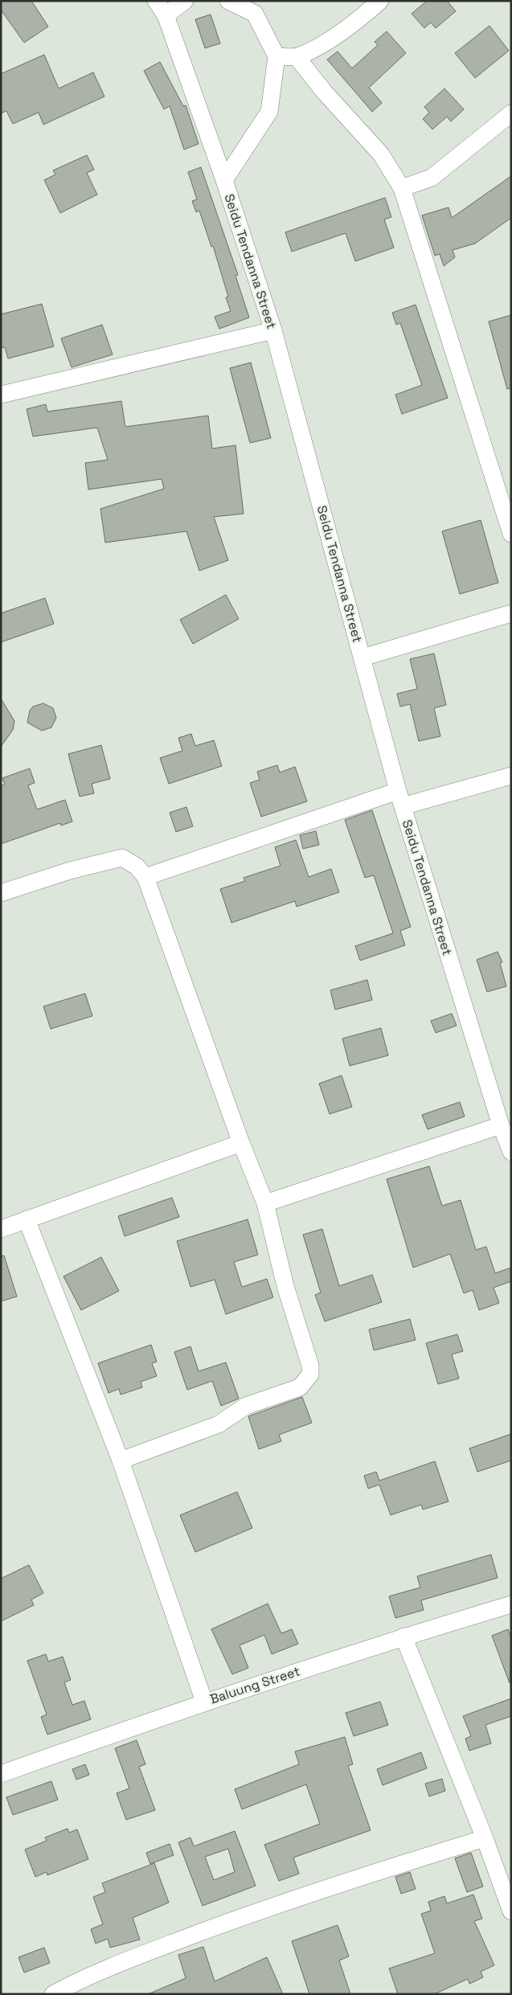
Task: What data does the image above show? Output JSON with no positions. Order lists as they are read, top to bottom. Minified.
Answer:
{"streets":{"street":["Seidu Tendanna Street","Baluung Street"]}}
